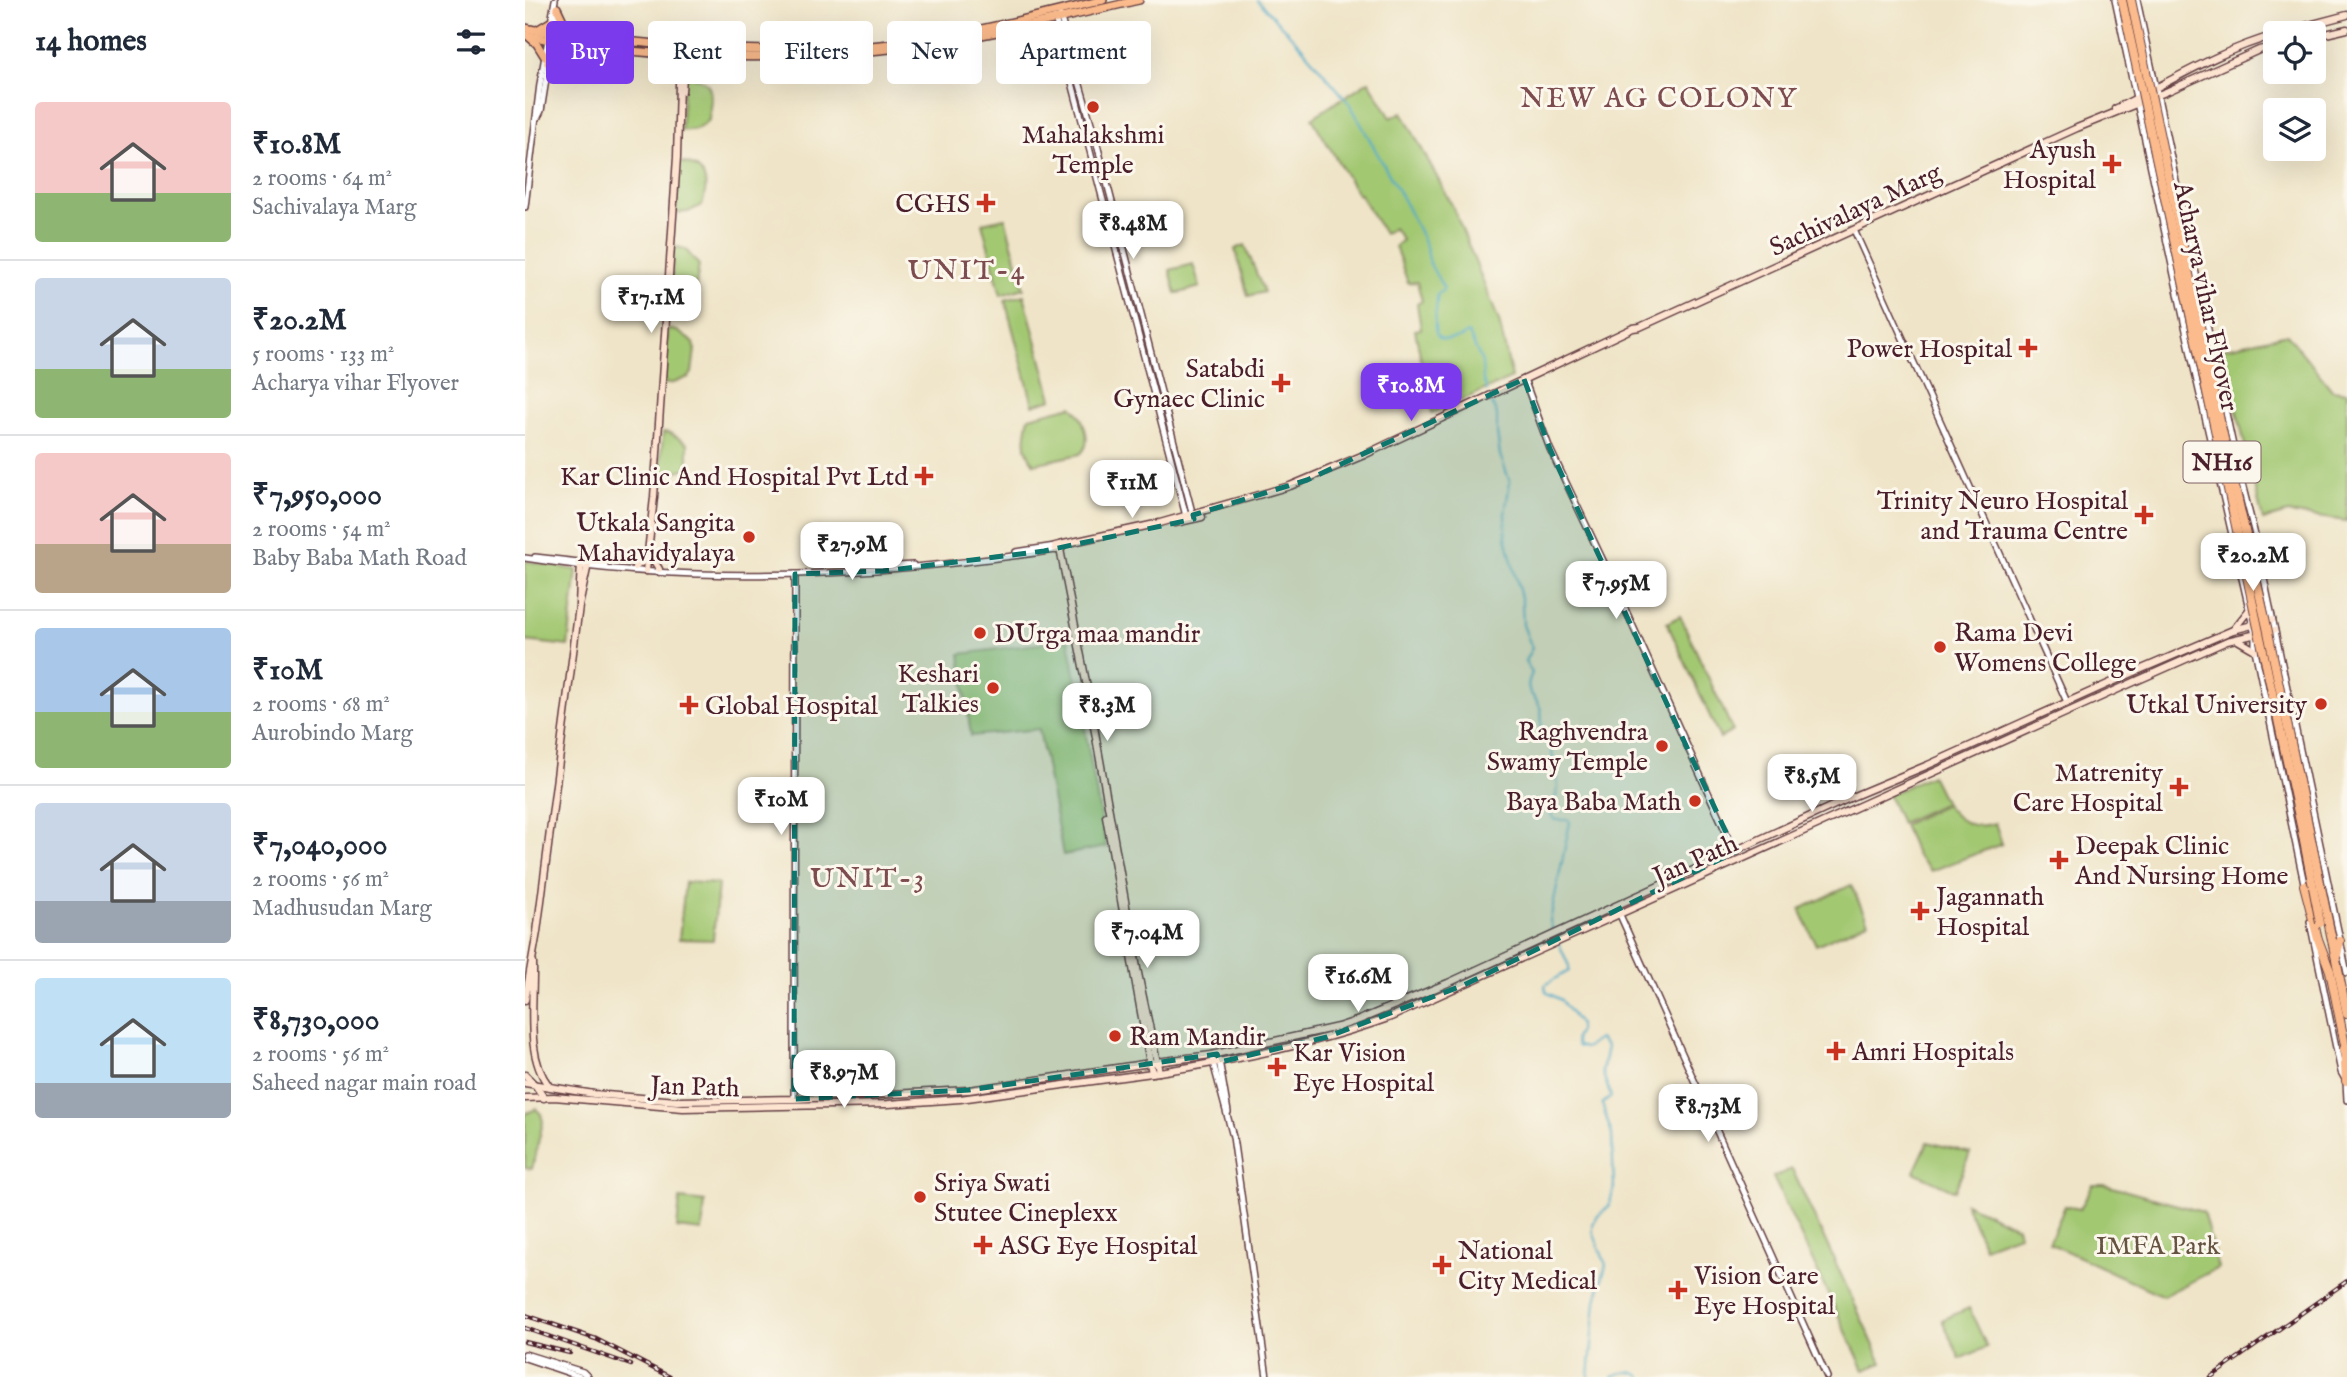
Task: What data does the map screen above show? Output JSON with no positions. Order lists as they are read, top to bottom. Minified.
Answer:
{"streets":{"highway":["Acharya vihar Flyover","NH16"],"main road":["Sachivalaya Marg","Jan Path"]},"crossings":[["Acharya vihar Flyover","NH16"]],"districts":["NEW AG COLONY","UNIT-4","UNIT-3"],"parks":["IMFA Park"],"places":{"other":["Mahalakshmi Temple","Utkala Sangita Mahavidyalaya","DUrga maa mandir","Rama Devi Womens College","Keshari Talkies","Utkal University","Raghvendra Swamy Temple","Baya Baba Math","Ram Mandir","Sriya Swati Stutee Cineplexx"],"health":["Ayush Hospital","CGHS","Power Hospital","Satabdi Gynaec Clinic","Kar Clinic And Hospital Pvt Ltd","Trinity Neuro Hospital and Trauma Centre","Global Hospital","Matrenity Care Hospital","Deepak Clinic And Nursing Home","Jagannath Hospital","Amri Hospitals","Kar Vision Eye Hospital","ASG Eye Hospital","National City Medical","Vision Care Eye Hospital"]},"page":{"heading":"14 homes","chip":["Buy","Rent","Filters","New","Apartment"],"list":[{"name":"₹10.8M","note":"2 rooms · 64 m² · Sachivalaya Marg"},{"name":"₹20.2M","note":"5 rooms · 133 m² · Acharya vihar Flyover"},{"name":"₹7,950,000","note":"2 rooms · 54 m² · Baby Baba Math Road"},{"name":"₹10M","note":"2 rooms · 68 m² · Aurobindo Marg"},{"name":"₹7,040,000","note":"2 rooms · 56 m² · Madhusudan Marg"},{"name":"₹8,730,000","note":"2 rooms · 56 m² · Saheed nagar main road"}],"price":["₹8.48M","₹17.1M","₹10.8M","₹11M","₹27.9M","₹20.2M","₹7.95M","₹8.3M","₹8.5M","₹10M","₹7.04M","₹16.6M","₹8.97M","₹8.73M"]}}
